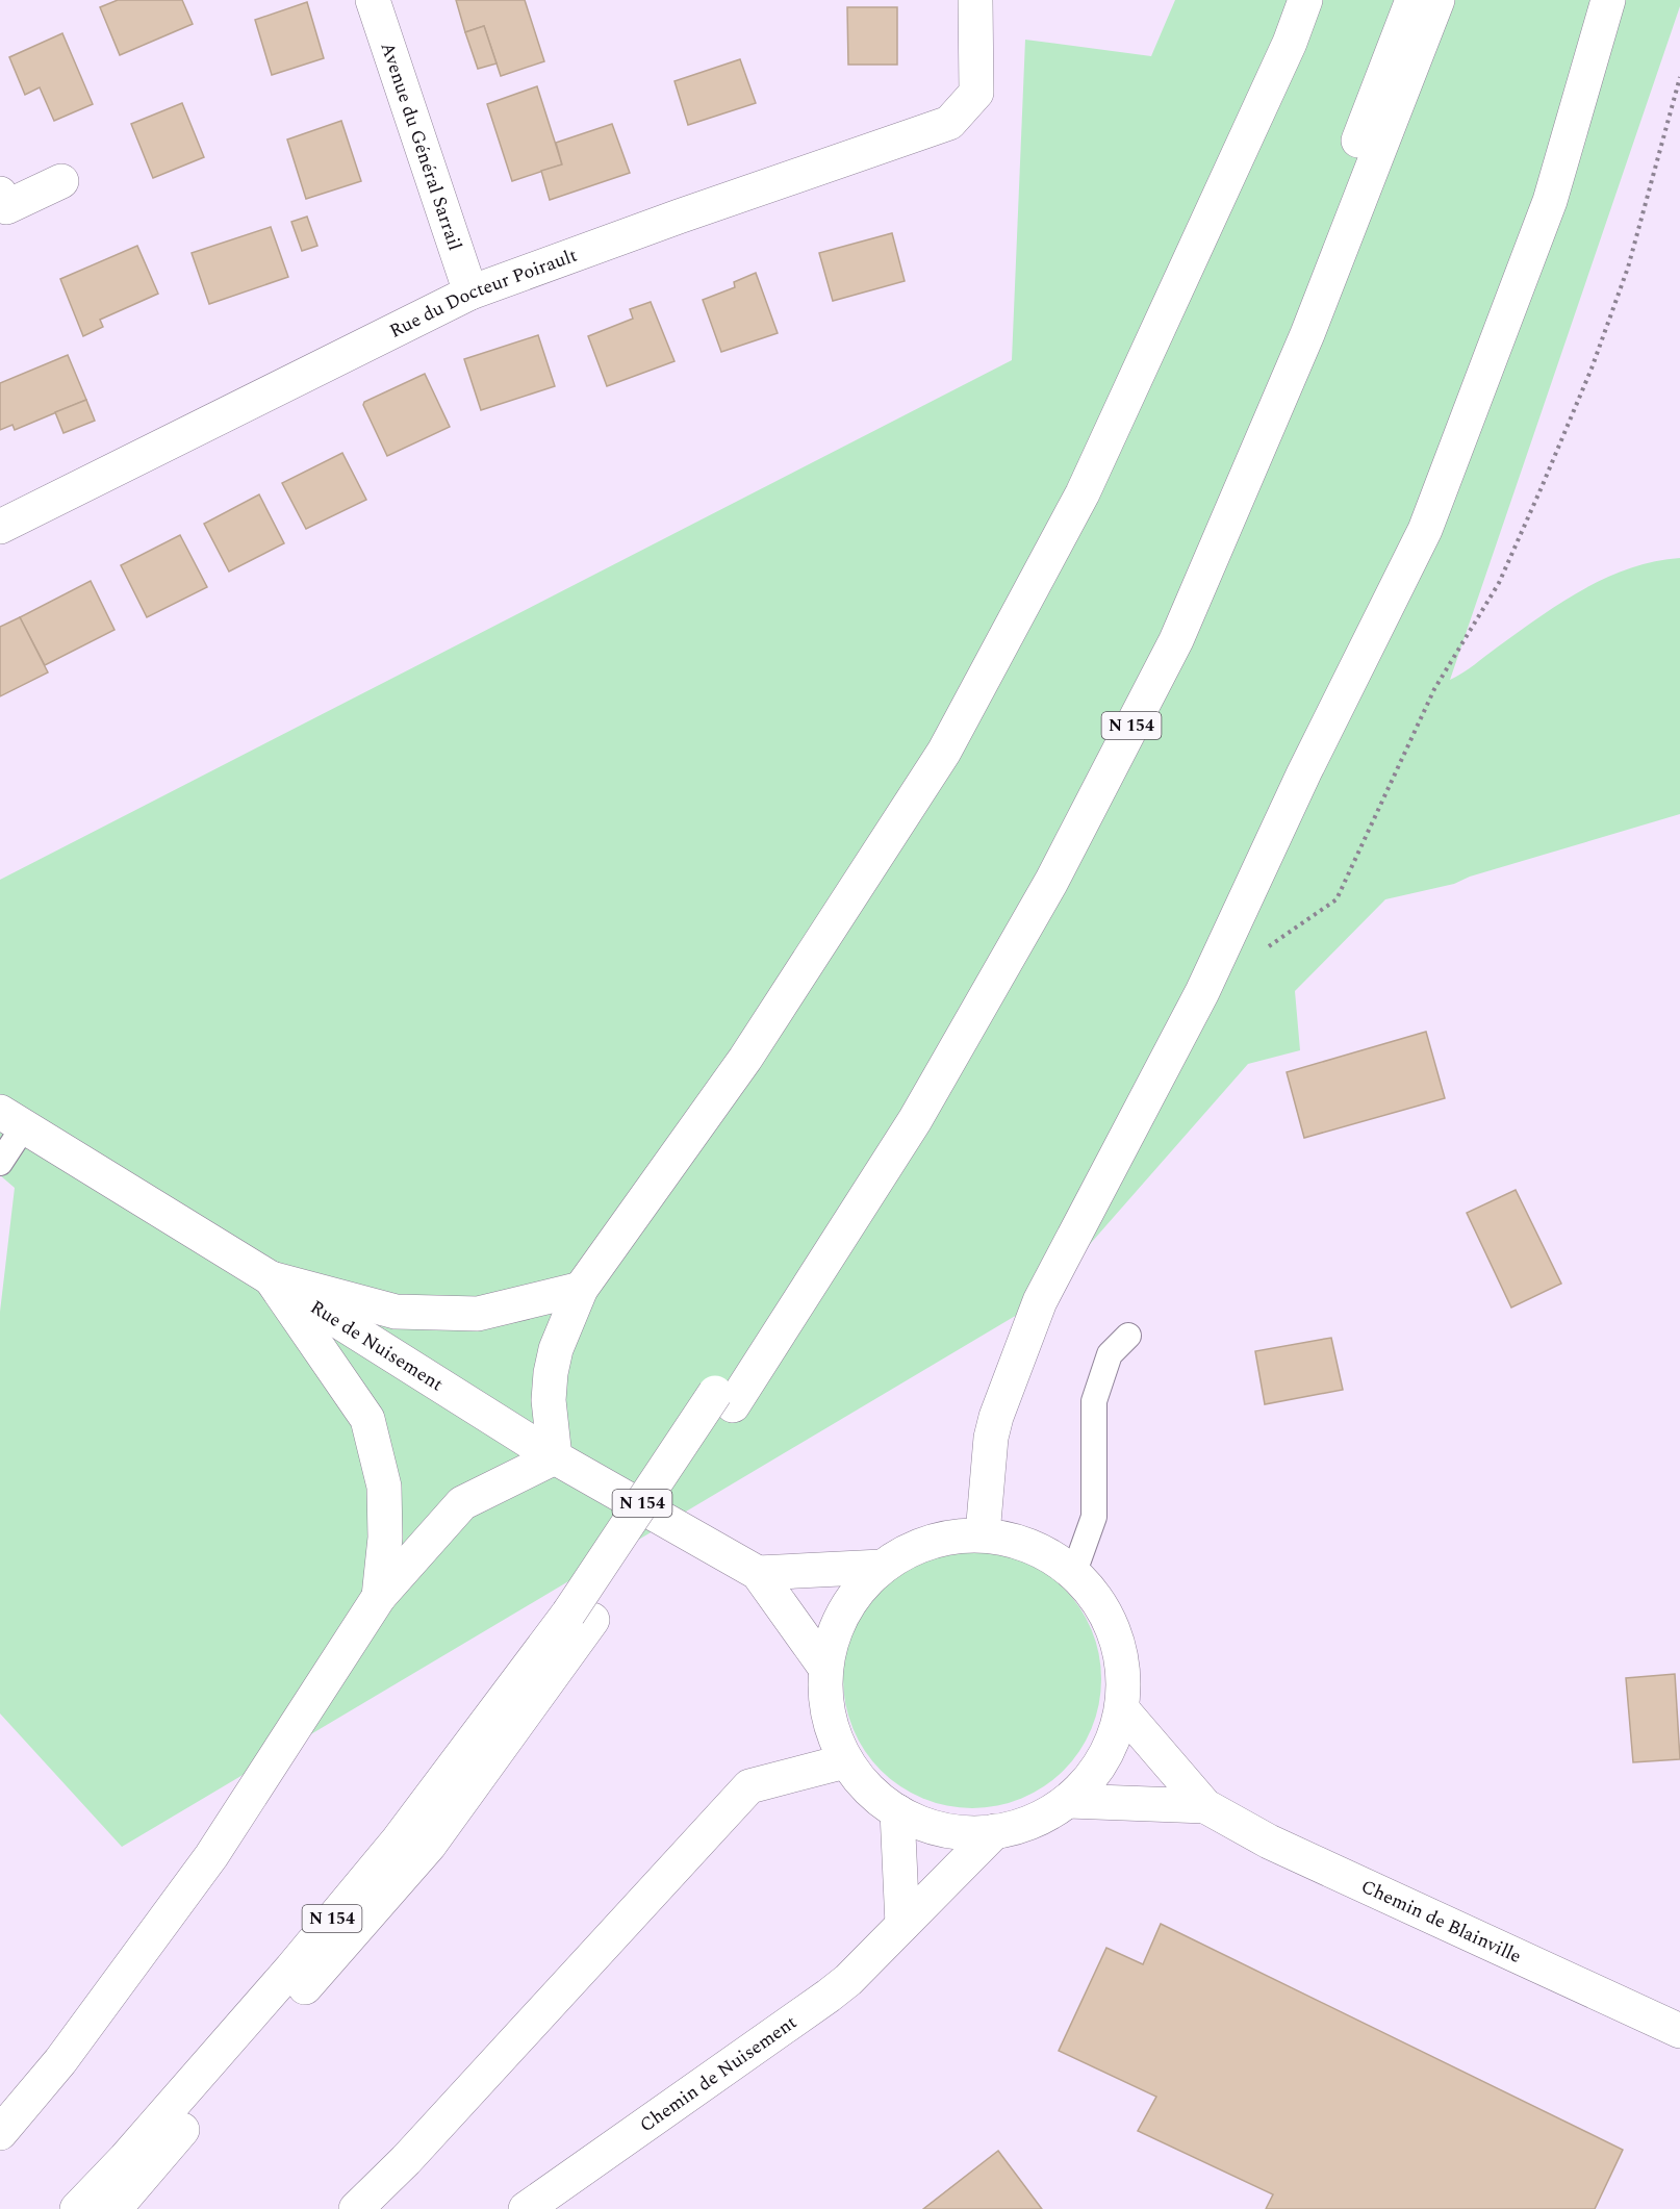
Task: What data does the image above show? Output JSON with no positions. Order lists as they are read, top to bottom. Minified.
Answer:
{"streets":{"main road":["Avenue du Général Sarrail","Rue du Docteur Poirault","N 154","Rue de Nuisement","Chemin de Blainville","Chemin de Nuisement"]},"crossings":[["Avenue du Général Sarrail","Rue du Docteur Poirault"]]}
